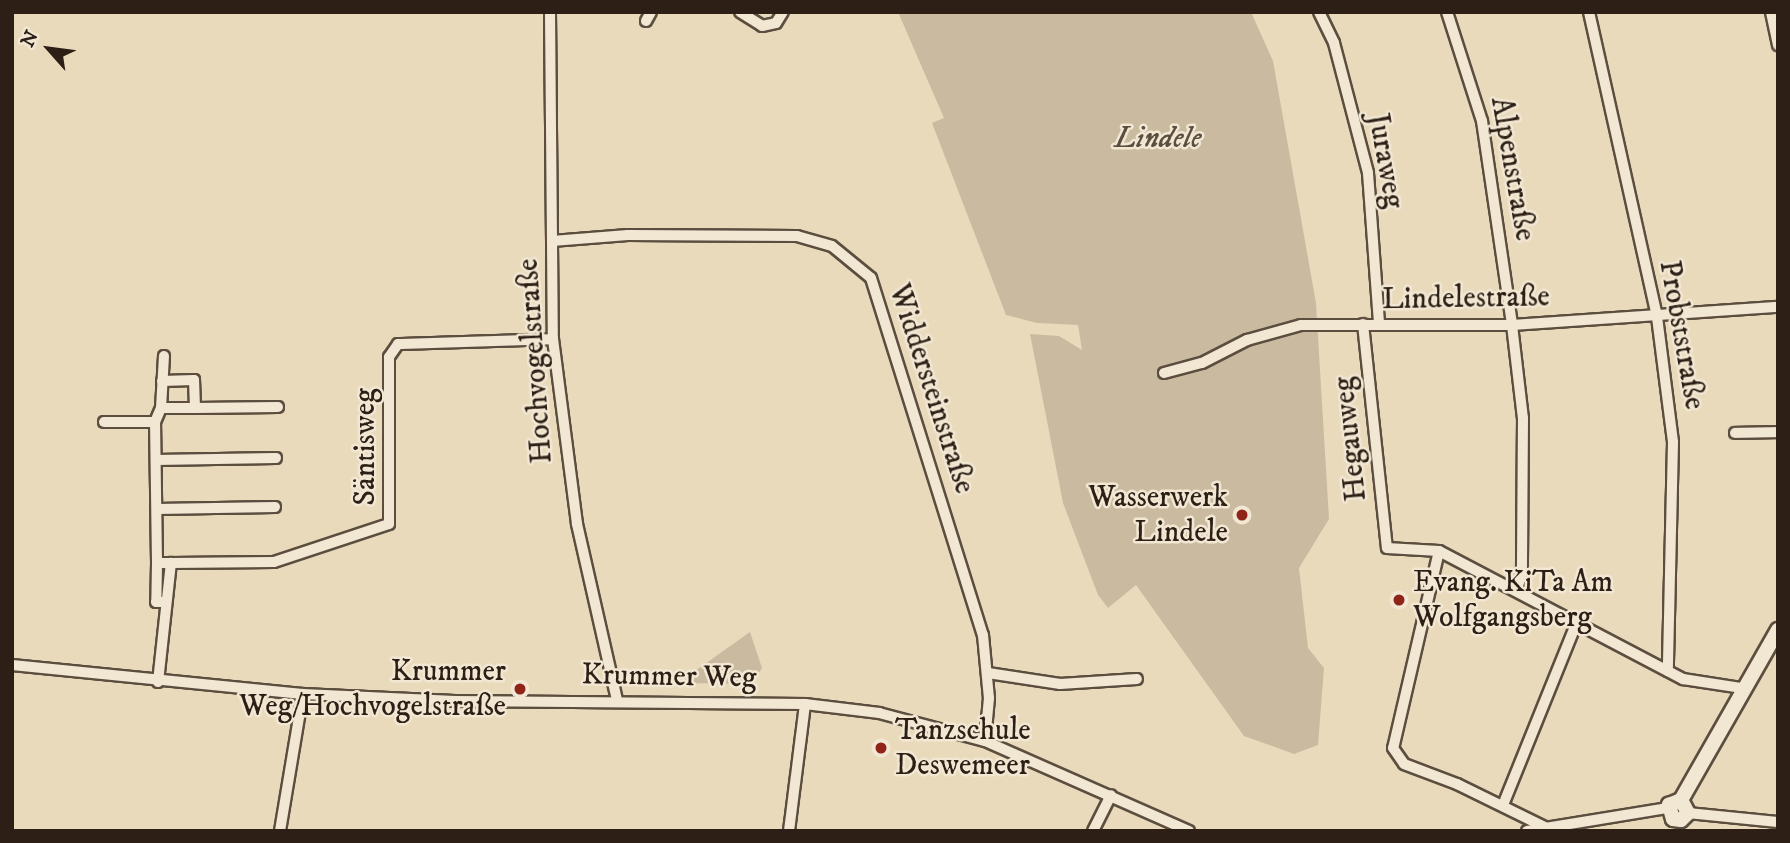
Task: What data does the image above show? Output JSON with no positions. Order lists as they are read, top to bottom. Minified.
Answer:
{"streets":{"street":["Juraweg","Alpenstraße","Lindelestraße","Probststraße","Hochvogelstraße","Widdersteinstraße","Hegauweg","Säntisweg","Krummer Weg"]},"crossings":[["Juraweg","Lindelestraße"],["Alpenstraße","Lindelestraße"],["Lindelestraße","Probststraße"],["Lindelestraße","Hegauweg"],["Hochvogelstraße","Widdersteinstraße"],["Hochvogelstraße","Säntisweg"],["Hochvogelstraße","Krummer Weg"],["Widdersteinstraße","Krummer Weg"]],"parks":["Lindele"],"places":["Wasserwerk Lindele","Evang. KiTa Am Wolfgangsberg","Krummer Weg/Hochvogelstraße","Tanzschule Deswemeer"],"north":"top left"}
